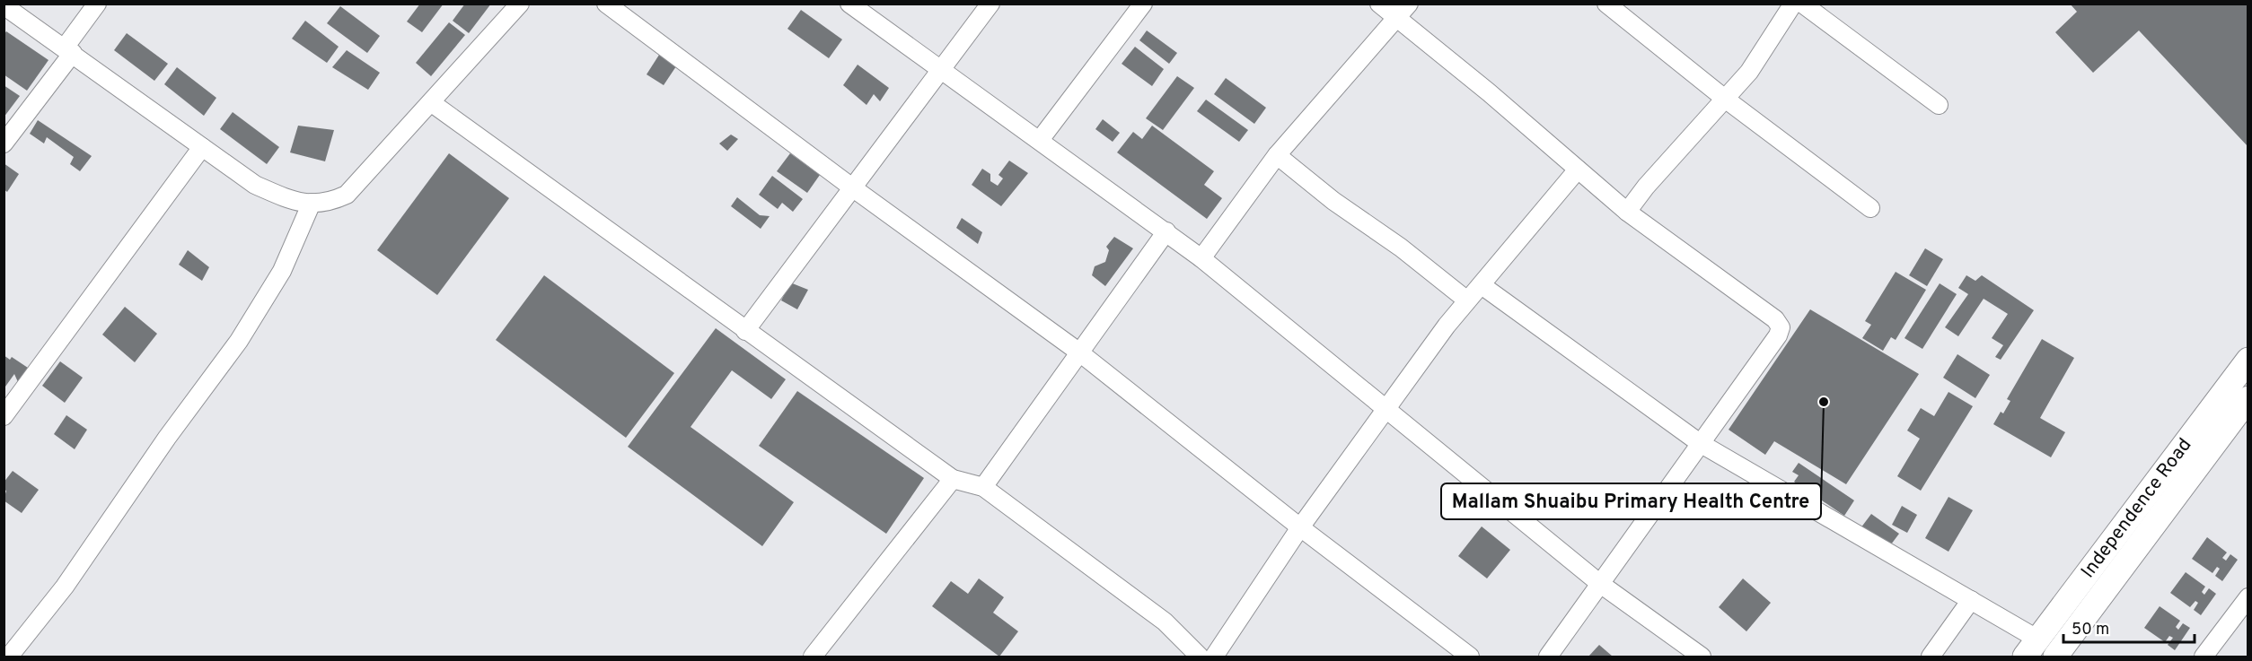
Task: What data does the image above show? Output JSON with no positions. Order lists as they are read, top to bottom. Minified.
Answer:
{"streets":{"main road":["Independence Road"]},"places":["Mallam Shuaibu Primary Health Centre"],"scale_bar":"50 m"}
